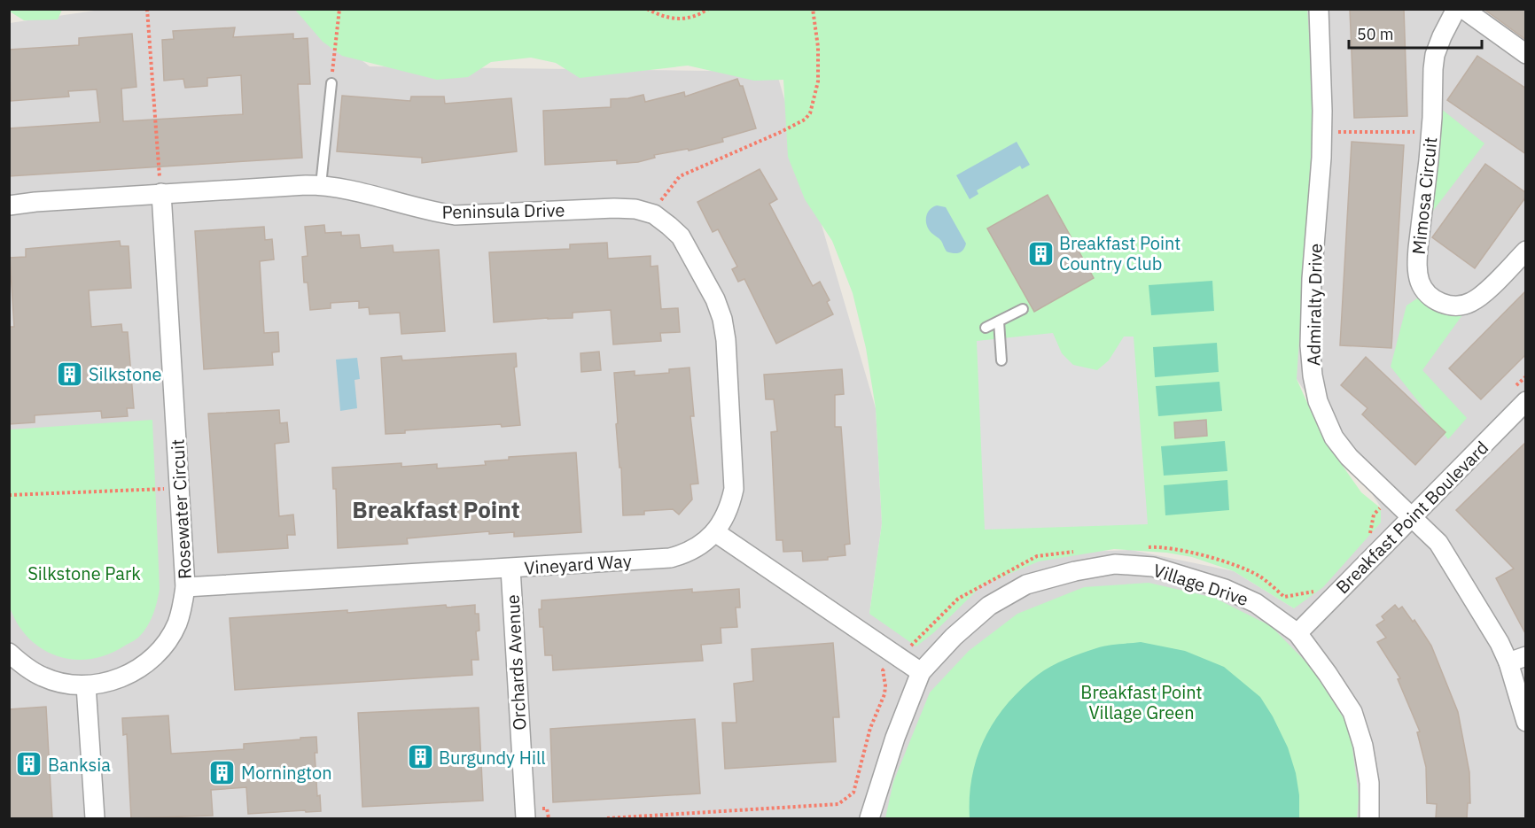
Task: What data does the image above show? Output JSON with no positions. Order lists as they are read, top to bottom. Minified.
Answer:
{"streets":{"street":["Mimosa Circuit","Peninsula Drive","Admiralty Drive","Rosewater Circuit","Breakfast Point Boulevard","Vineyard Way","Village Drive","Orchards Avenue"]},"crossings":[["Peninsula Drive","Rosewater Circuit"],["Peninsula Drive","Vineyard Way"],["Admiralty Drive","Breakfast Point Boulevard"],["Rosewater Circuit","Vineyard Way"],["Breakfast Point Boulevard","Village Drive"],["Vineyard Way","Orchards Avenue"]],"districts":["Breakfast Point"],"parks":["Silkstone Park","Breakfast Point Village Green"],"places":{"building":["Breakfast Point Country Club","Silkstone","Burgundy Hill","Banksia","Mornington"]},"scale_bar":"50 m"}
